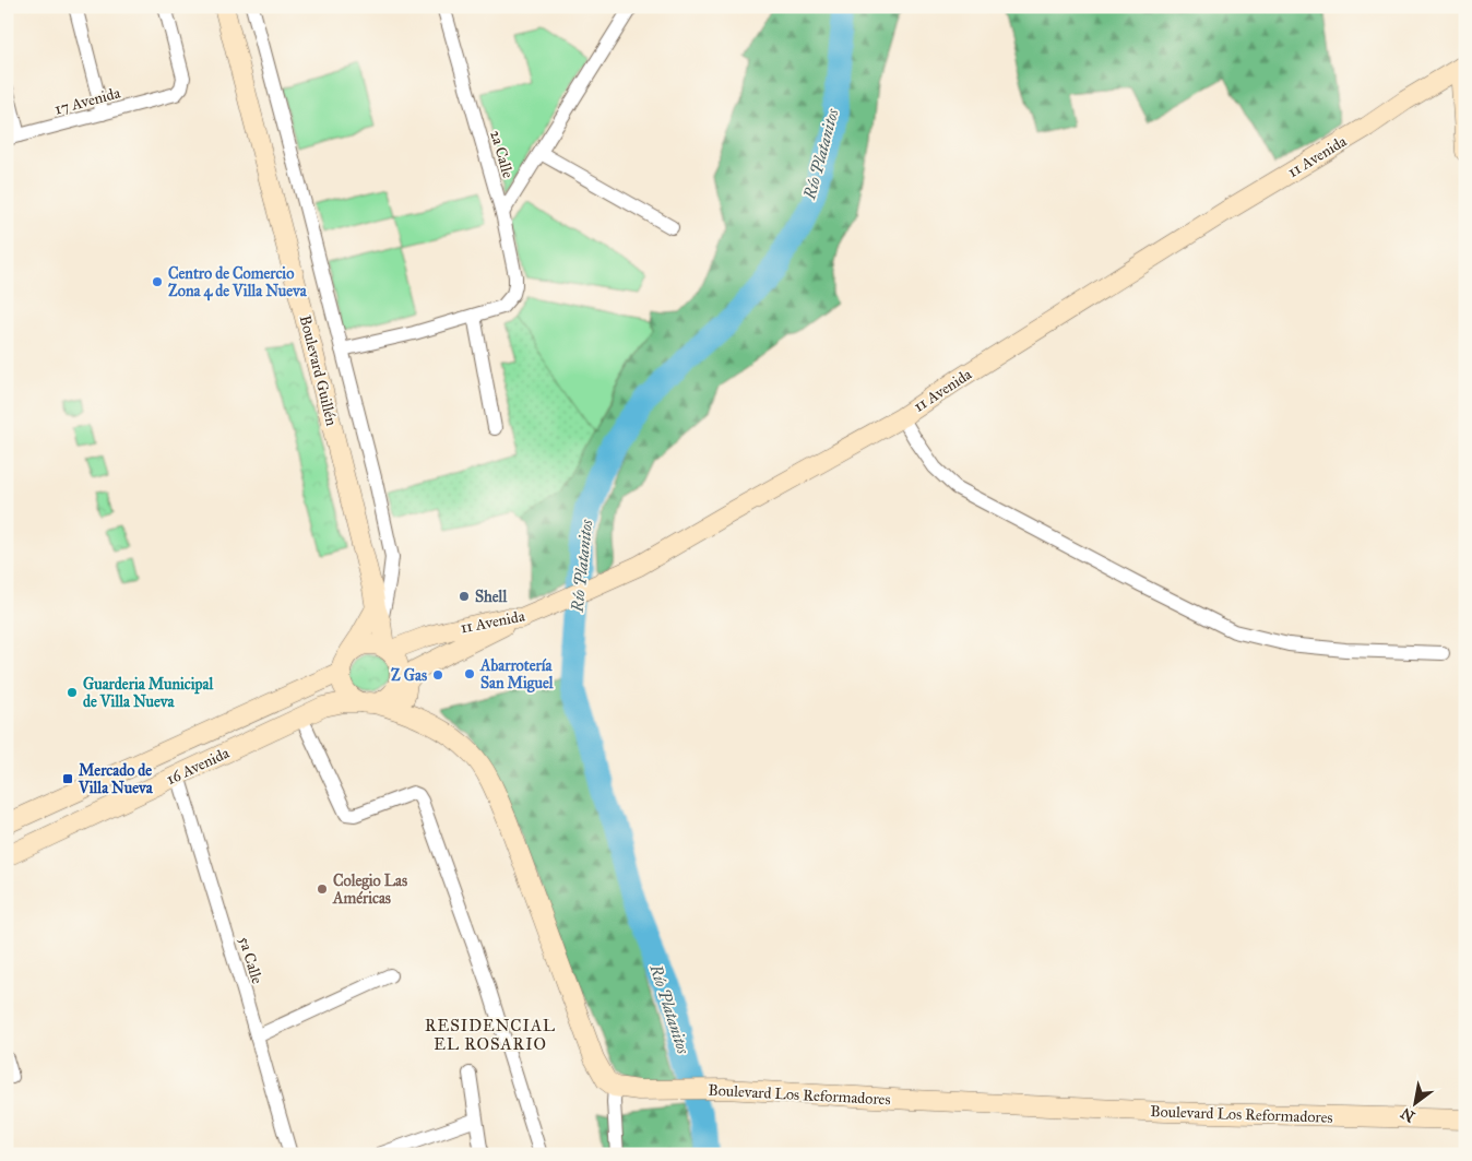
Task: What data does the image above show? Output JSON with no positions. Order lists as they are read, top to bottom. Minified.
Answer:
{"streets":{"main road":["11 Avenida","Boulevard Guillén","16 Avenida","Boulevard Los Reformadores"],"street":["17 Avenida","2a Calle","5a Calle"]},"crossings":[["11 Avenida","Boulevard Guillén"],["11 Avenida","16 Avenida"],["Boulevard Guillén","16 Avenida"],["16 Avenida","5a Calle"]],"districts":["RESIDENCIAL EL ROSARIO"],"water":["Río Platanitos"],"places":{"other":["Centro de Comercio Zona 4 de Villa Nueva","Shell","Abarrotería San Miguel","Z Gas","Guarderia Municipal de Villa Nueva","Colegio Las Américas"],"transit":["Mercado de Villa Nueva"]},"north":"bottom left"}
